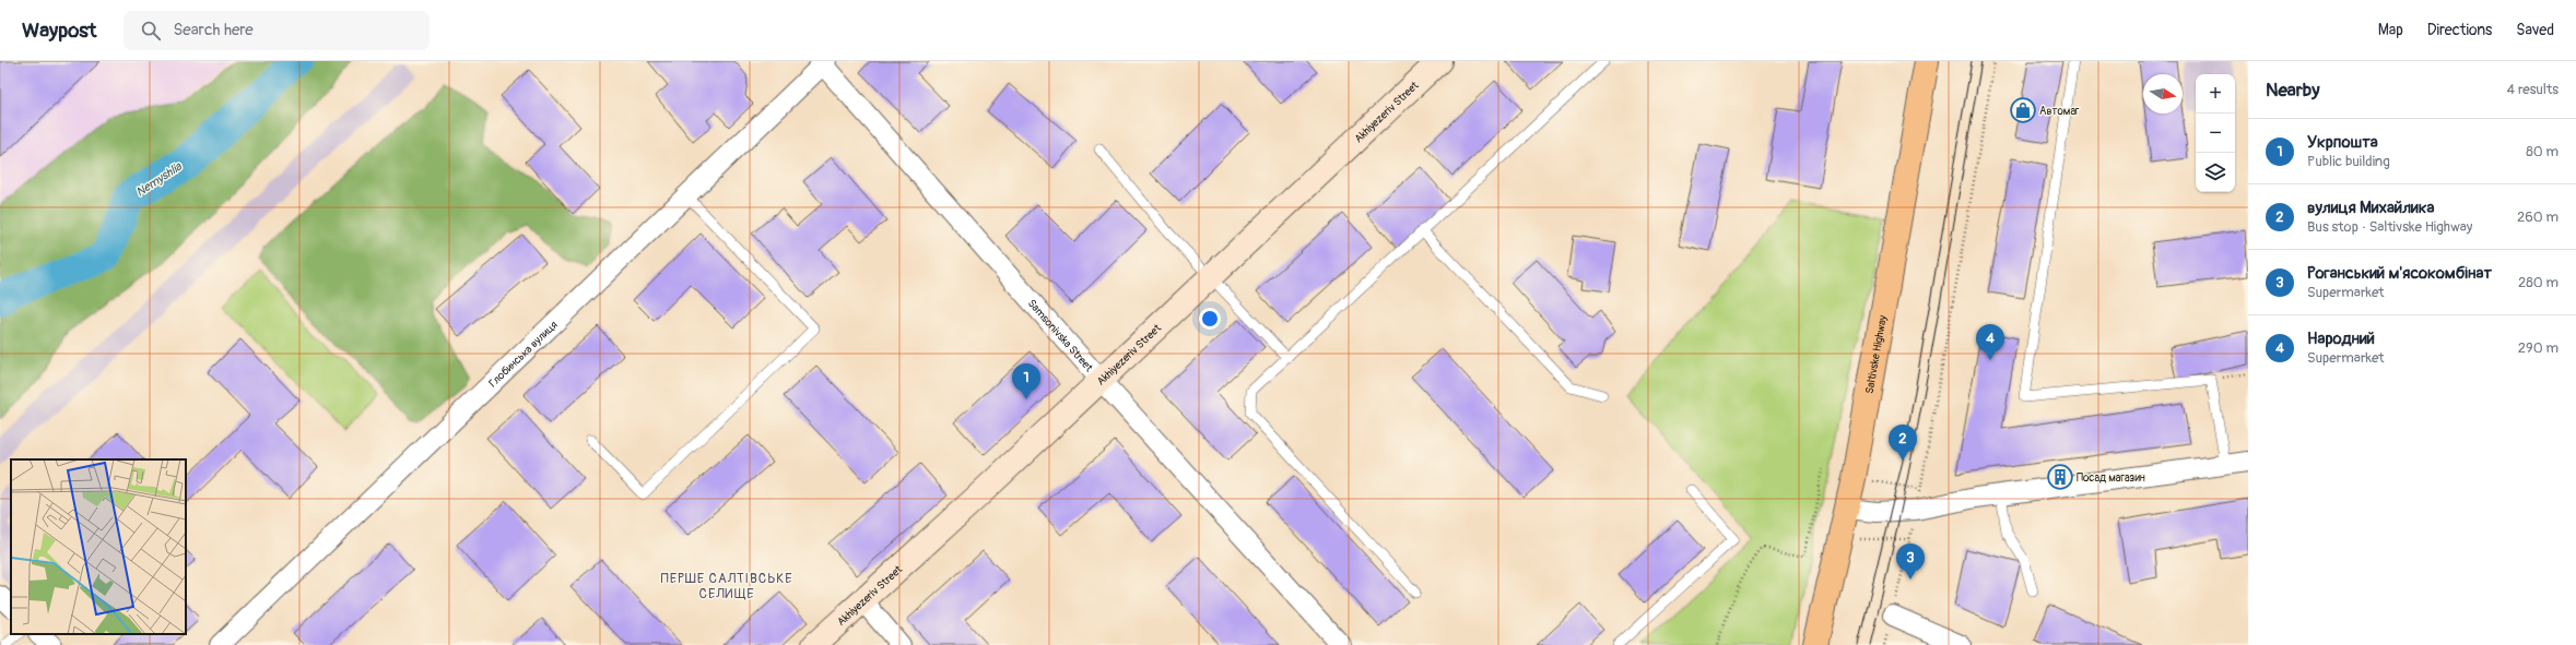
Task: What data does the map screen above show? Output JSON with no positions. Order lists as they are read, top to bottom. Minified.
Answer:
{"streets":{"main road":["Akhiyezeriv Street","Saltivske Highway"],"street":["Samsonivska Street","Глобинська вулиця"]},"crossings":[["Akhiyezeriv Street","Samsonivska Street"],["Samsonivska Street","Глобинська вулиця"]],"districts":["ПЕРШЕ САЛТІВСЬКЕ СЕЛИЩЕ"],"water":["Nemyshlia"],"places":{"shop":["Автомаг"],"building":["Посад магазин"]},"north":"right","page":{"header":"Waypost","search":"Search here","nav":["Map","Directions","Saved"],"heading":["Nearby","4 results"],"map_buttons":["+","−"],"list":[{"mark":"1","name":"Укрпошта","note":"Public building","value":"80 m"},{"mark":"2","name":"вулиця Михайлика","note":"Bus stop · Saltivske Highway","value":"260 m"},{"mark":"3","name":"Роганський м'ясокомбінат","note":"Supermarket","value":"280 m"},{"mark":"4","name":"Народний","note":"Supermarket","value":"290 m"}],"pins":["4","1","2","3"]}}
